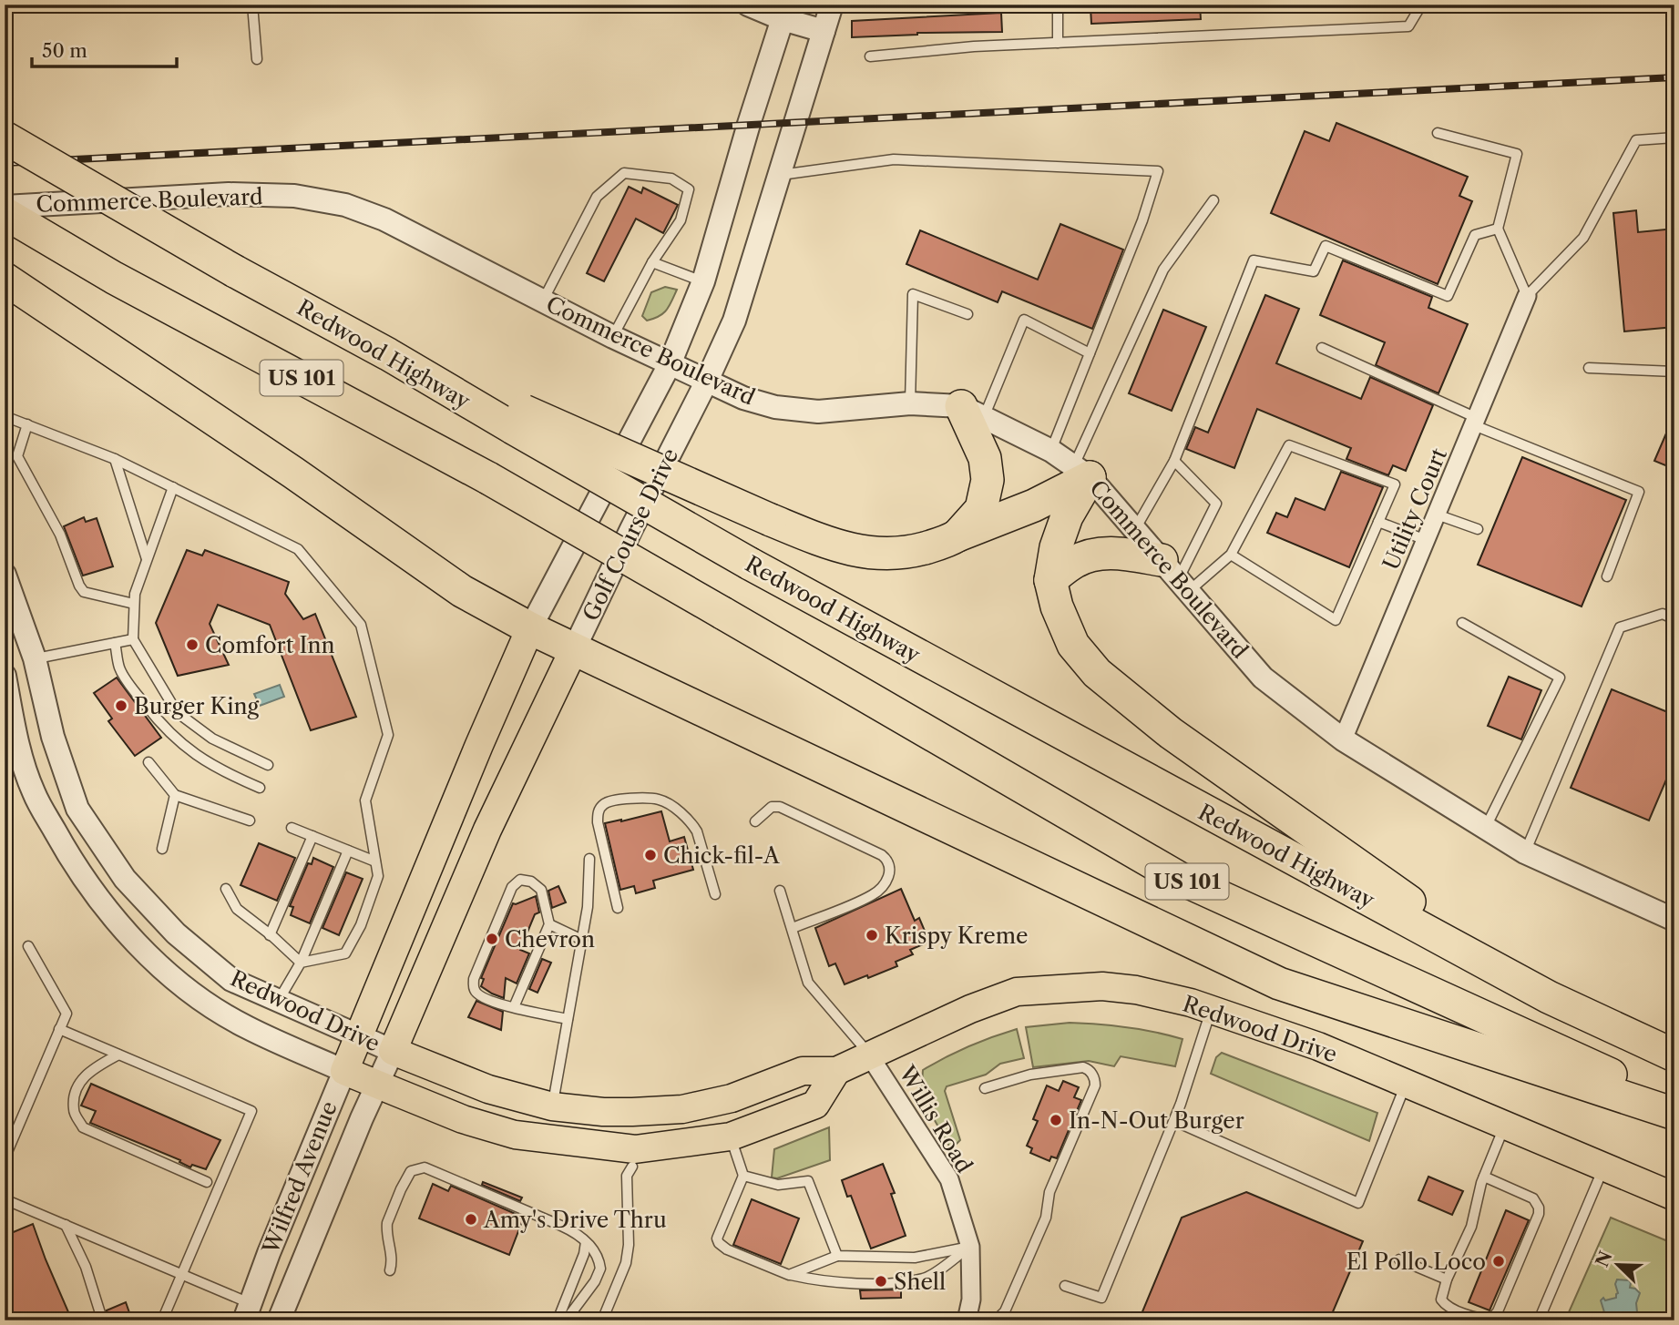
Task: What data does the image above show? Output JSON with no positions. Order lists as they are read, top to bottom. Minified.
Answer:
{"streets":{"highway":["Redwood Highway","US 101"],"main road":["Golf Course Drive","Redwood Drive","Wilfred Avenue"],"street":["Commerce Boulevard","Utility Court","Willis Road"]},"crossings":[["Commerce Boulevard","Utility Court"],["Commerce Boulevard","Golf Course Drive"],["Golf Course Drive","Redwood Drive"],["Golf Course Drive","Wilfred Avenue"],["Redwood Drive","Willis Road"],["Redwood Drive","Wilfred Avenue"]],"places":["Comfort Inn","Burger King","Chick-fil-A","Krispy Kreme","Chevron","In-N-Out Burger","Amy's Drive Thru","El Pollo Loco","Shell"],"scale_bar":"50 m","north":"top left"}
